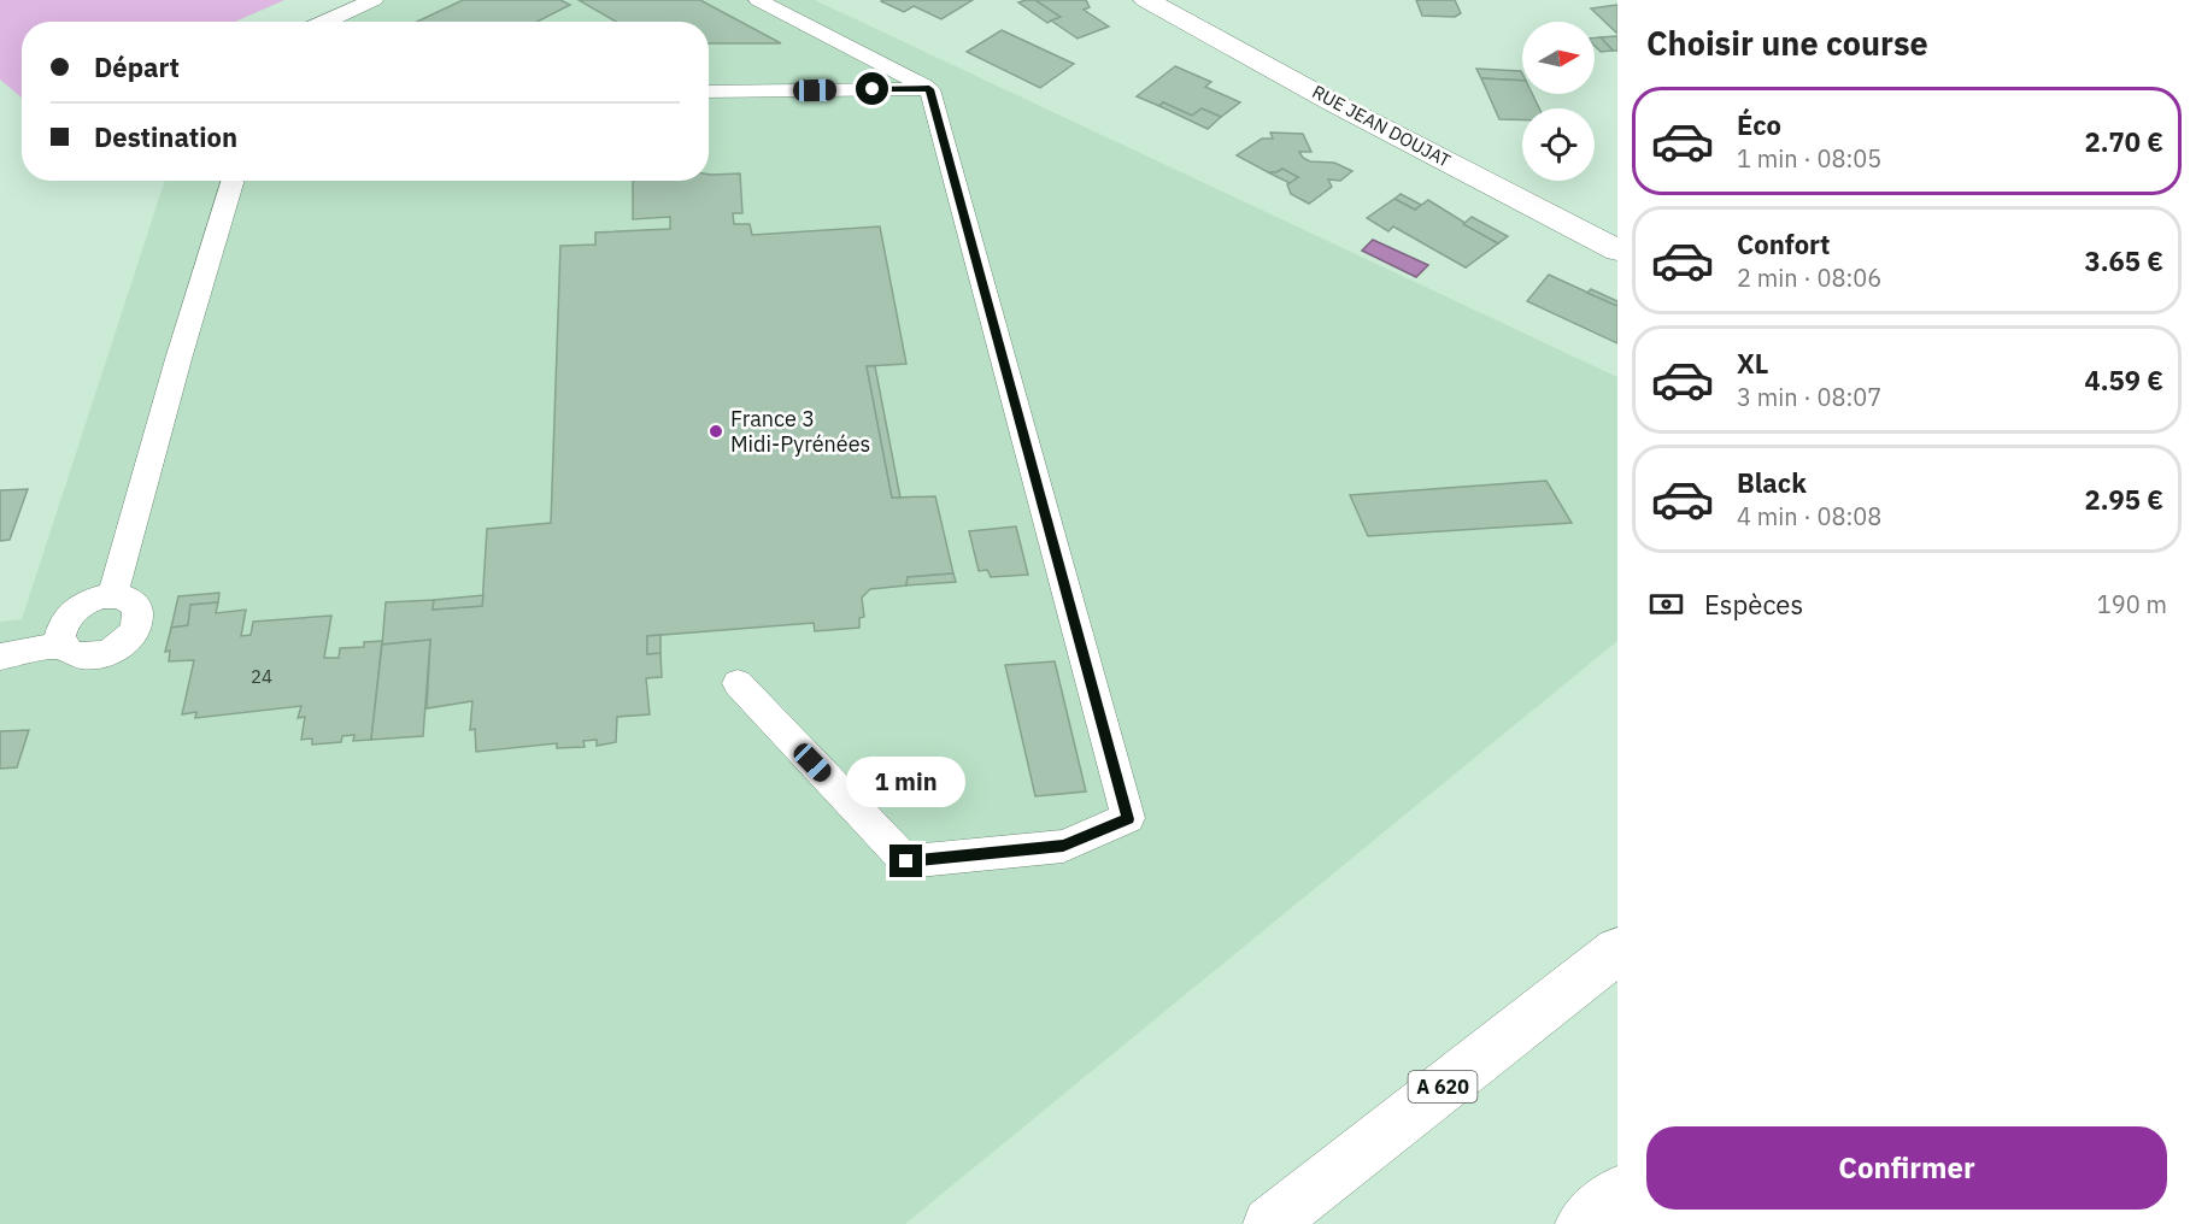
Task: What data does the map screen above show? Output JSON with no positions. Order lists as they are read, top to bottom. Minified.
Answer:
{"streets":{"main road":["RUE JEAN DOUJAT","A 620"]},"places":["France 3 Midi-Pyrénées"],"house_numbers":["24"],"north":"right","page":{"heading":"Choisir une course","banner":["Départ","Destination"],"list":[{"name":"Éco","note":"1 min · 08:05","value":"2.70 €"},{"name":"Confort","note":"2 min · 08:06","value":"3.65 €"},{"name":"XL","note":"3 min · 08:07","value":"4.59 €"},{"name":"Black","note":"4 min · 08:08","value":"2.95 €"}],"pay":["Espèces","190 m"],"bubble":"1 min","buttons":"Confirmer"}}
